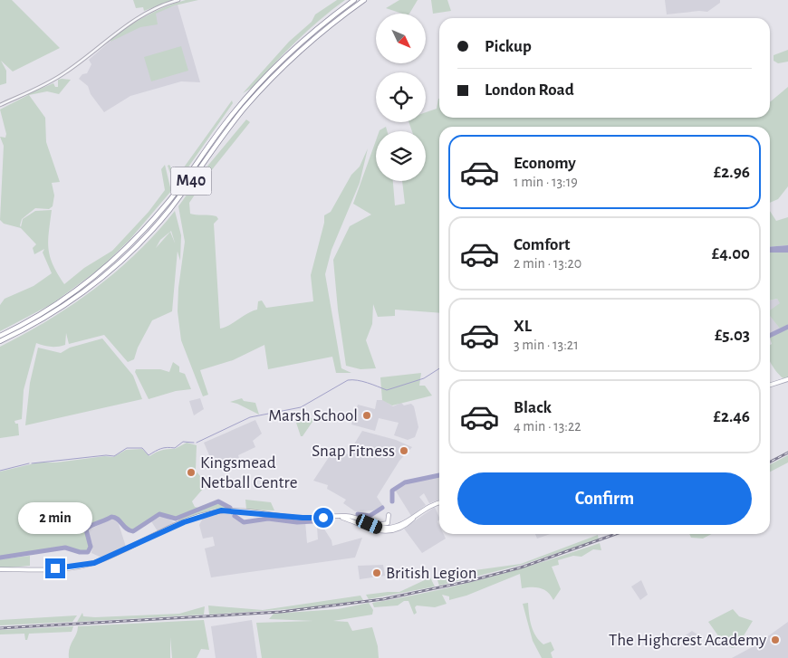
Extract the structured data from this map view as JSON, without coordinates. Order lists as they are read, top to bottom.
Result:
{
  "streets": {
    "highway": ["M40"]
  },
  "places": [
    "Marsh School",
    "Snap Fitness",
    "Kingsmead Netball Centre",
    "British Legion",
    "The Highcrest Academy"
  ],
  "north": "bottom right",
  "page": {
    "banner": ["Pickup", "London Road"],
    "list": [
      {
        "name": "Economy",
        "note": "1 min · 13:19",
        "value": "£2.96"
      },
      {
        "name": "Comfort",
        "note": "2 min · 13:20",
        "value": "£4.00"
      },
      {
        "name": "XL",
        "note": "3 min · 13:21",
        "value": "£5.03"
      },
      {
        "name": "Black",
        "note": "4 min · 13:22",
        "value": "£2.46"
      }
    ],
    "buttons": "Confirm",
    "bubble": "2 min"
  }
}
